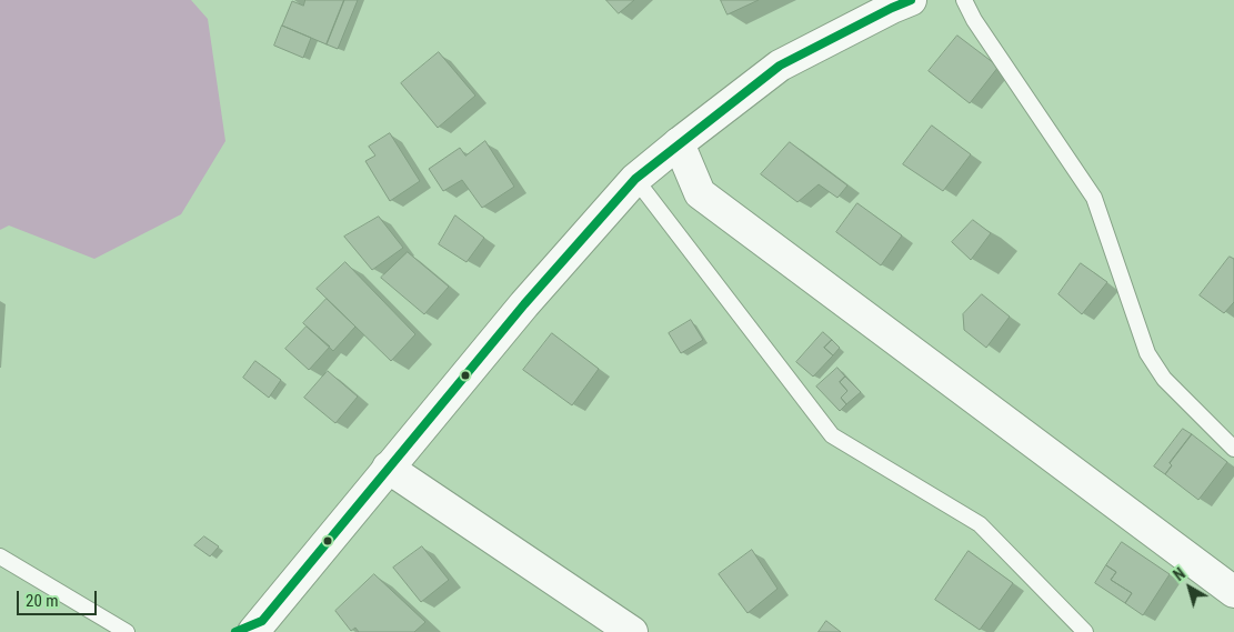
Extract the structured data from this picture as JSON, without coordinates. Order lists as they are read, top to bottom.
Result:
{
  "scale_bar": "20 m",
  "north": "top left"
}
